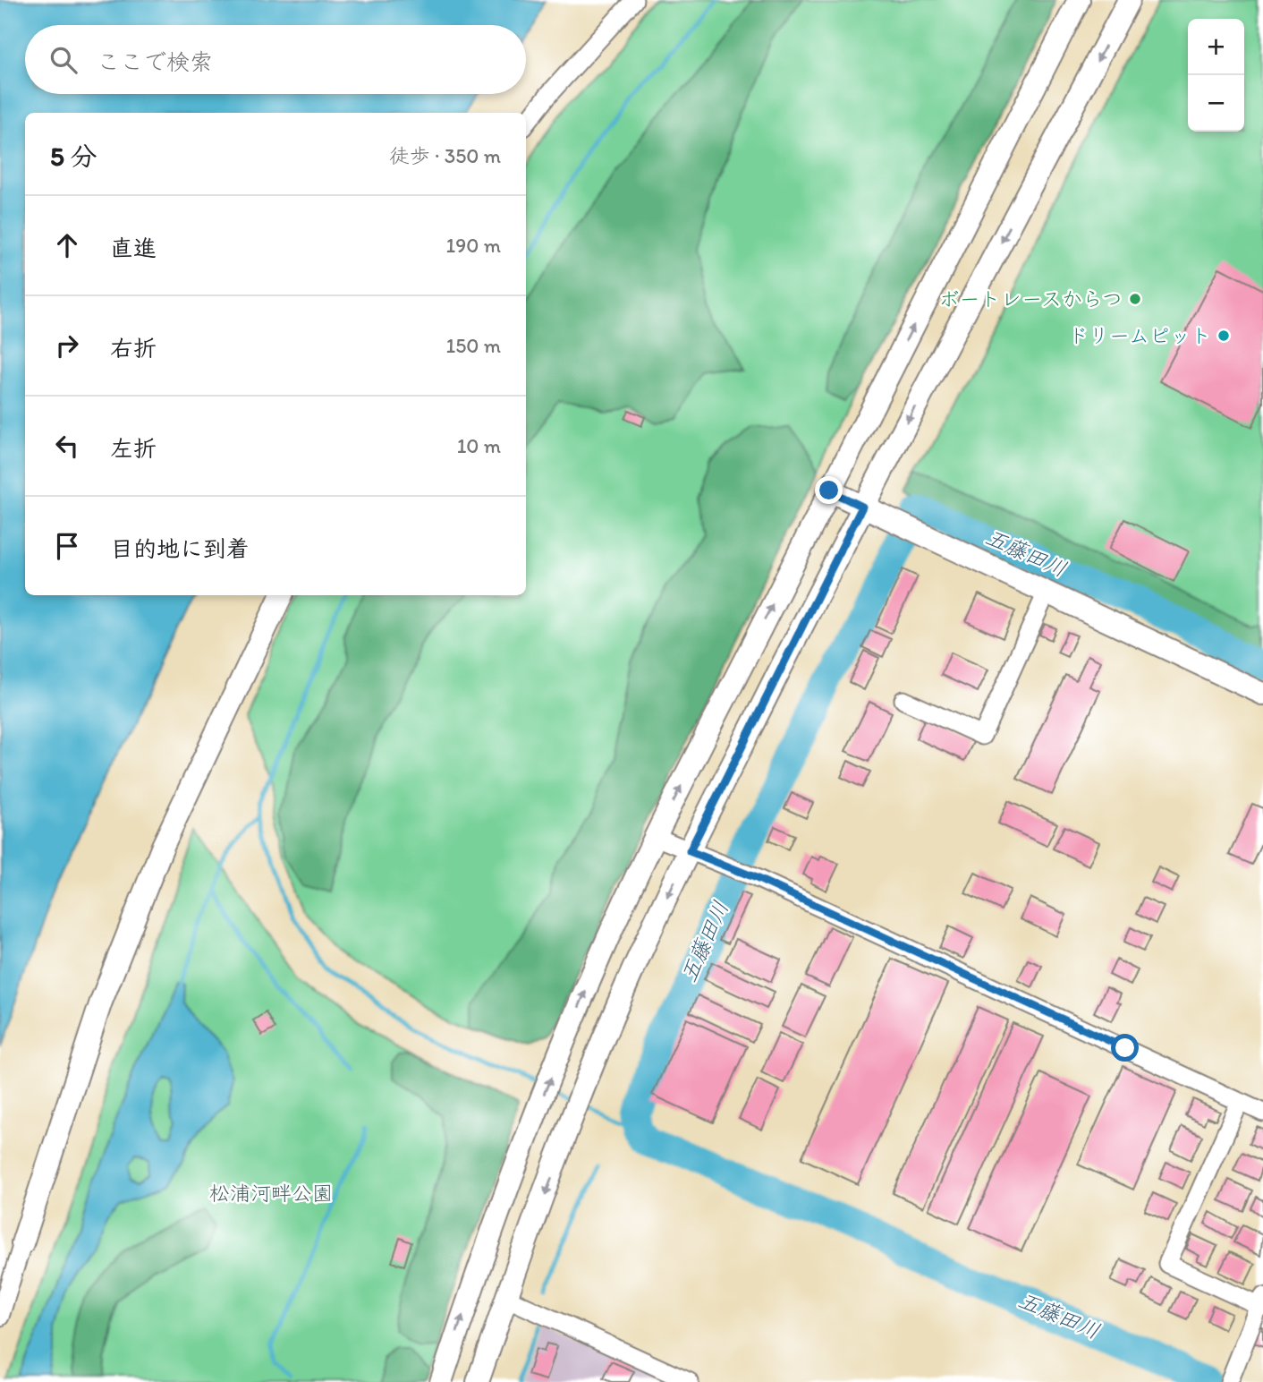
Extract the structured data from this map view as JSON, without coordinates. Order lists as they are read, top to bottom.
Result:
{
  "water": ["五藤田川"],
  "parks": ["松浦河畔公園"],
  "places": ["ボートレースからつ", "ドリームピット"],
  "page": {
    "map_buttons": ["+", "−"],
    "search": "ここで検索",
    "heading": ["5 分", "徒歩 · 350 m"],
    "list": [
      ["直進", "190 m"],
      ["右折", "150 m"],
      ["左折", "10 m"],
      "目的地に到着"
    ]
  }
}
